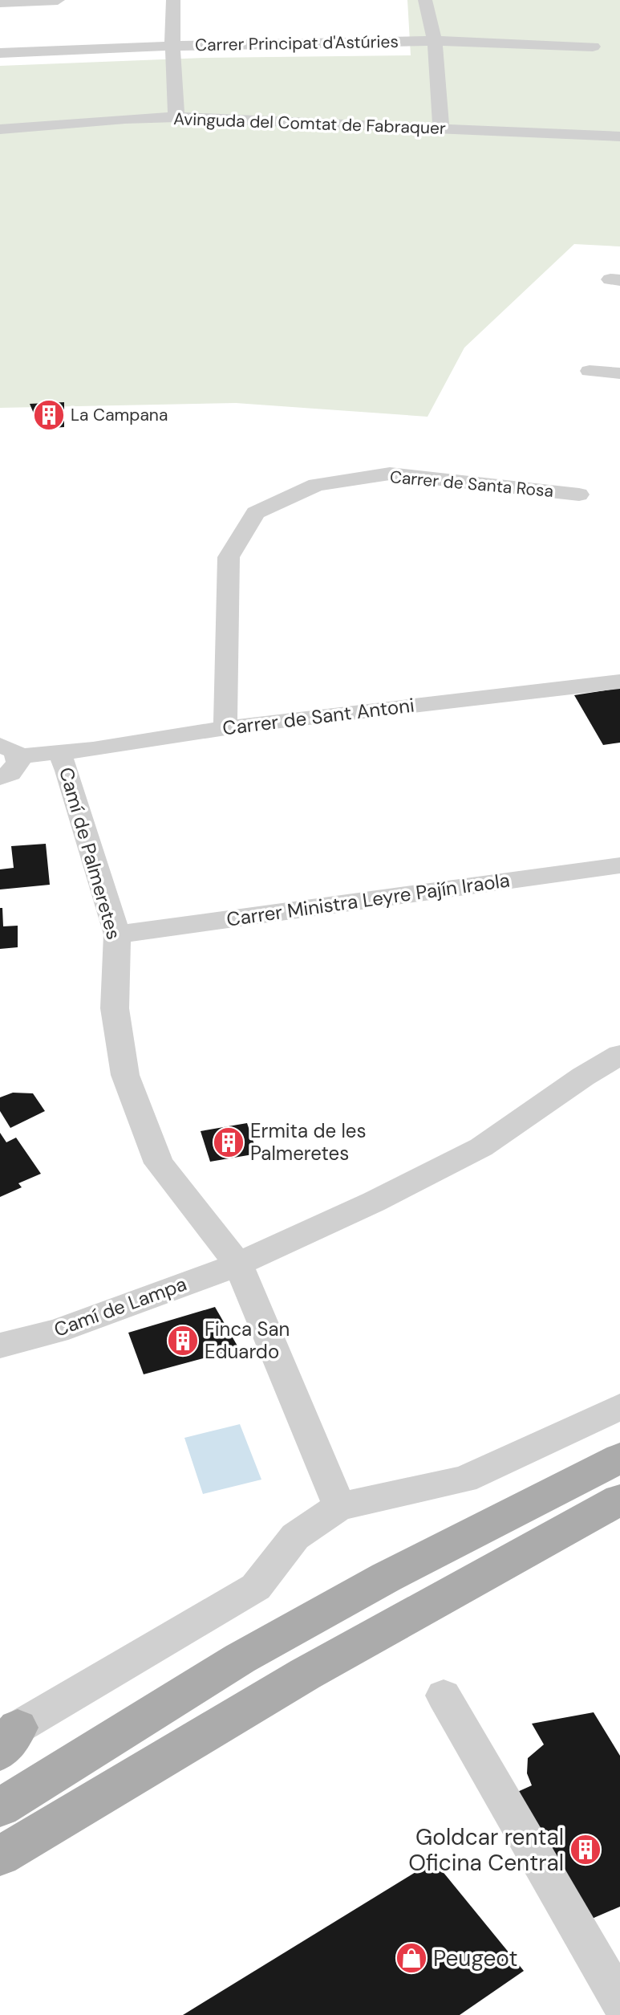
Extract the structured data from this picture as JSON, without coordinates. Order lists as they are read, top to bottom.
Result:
{
  "streets": {
    "street": [
      "Carrer Principat d'Astúries",
      "Avinguda del Comtat de Fabraquer",
      "Carrer de Santa Rosa",
      "Carrer de Sant Antoni",
      "Camí de Palmeretes",
      "Carrer Ministra Leyre Pajín Iraola",
      "Camí de Lampa"
    ]
  },
  "crossings": [
    ["Carrer de Santa Rosa", "Carrer de Sant Antoni"],
    ["Carrer de Sant Antoni", "Camí de Palmeretes"],
    ["Camí de Palmeretes", "Carrer Ministra Leyre Pajín Iraola"],
    ["Camí de Palmeretes", "Camí de Lampa"]
  ],
  "places": {
    "building": [
      "La Campana",
      "Ermita de les Palmeretes",
      "Finca San Eduardo",
      "Goldcar rental Oficina Central"
    ],
    "shop": ["Peugeot"]
  }
}
